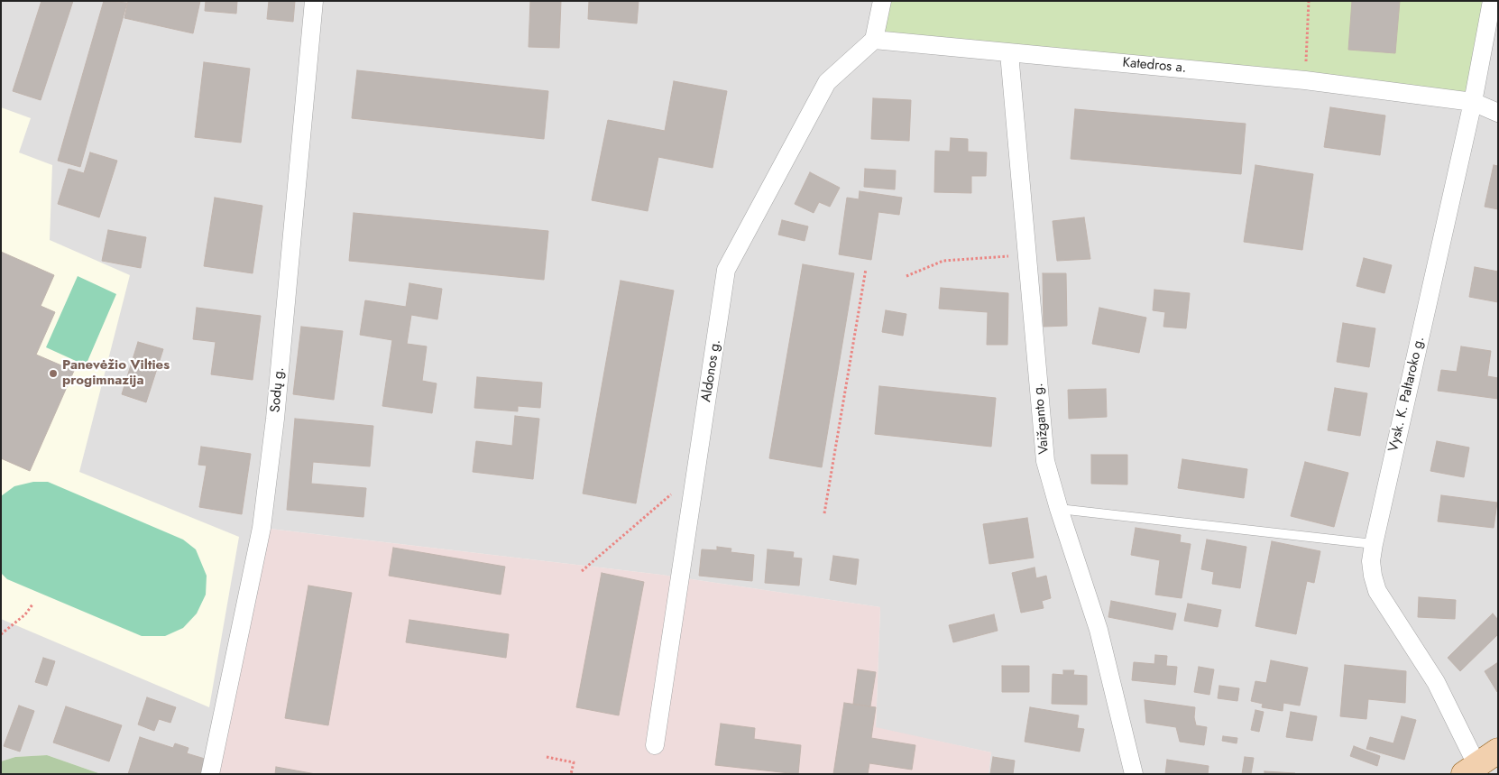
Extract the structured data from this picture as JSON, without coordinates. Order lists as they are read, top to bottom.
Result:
{
  "streets": {
    "street": [
      "Katedros a.",
      "Aldonos g.",
      "Sodų g.",
      "Vysk. K. Paltaroko g.",
      "Vaižganto g."
    ]
  },
  "crossings": [
    ["Katedros a.", "Aldonos g."],
    ["Katedros a.", "Vysk. K. Paltaroko g."],
    ["Katedros a.", "Vaižganto g."]
  ],
  "places": ["Panevėžio Vilties progimnazija"]
}
